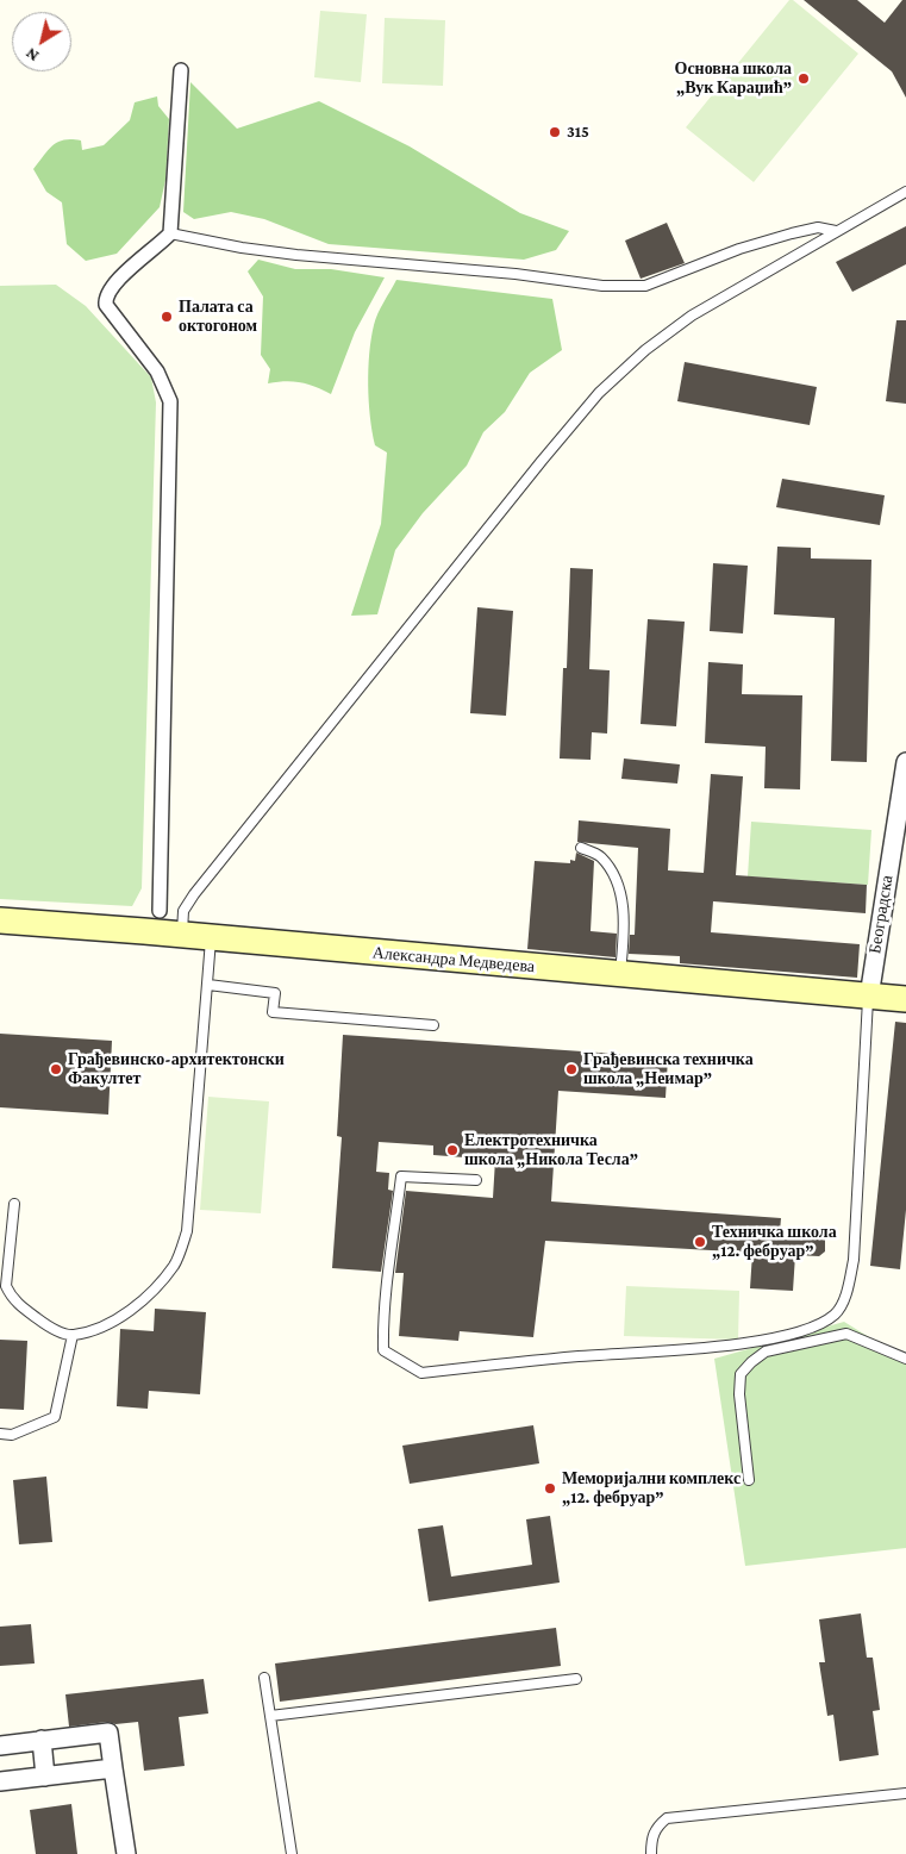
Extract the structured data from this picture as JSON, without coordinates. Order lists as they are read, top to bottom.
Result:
{
  "streets": {
    "main road": ["Александра Медведева"],
    "street": ["Београдска"]
  },
  "crossings": [
    ["Београдска", "Александра Медведева"]
  ],
  "places": [
    "Основна школа „Вук Караџић”",
    "315",
    "Палата са октогоном",
    "Грађевинско-архитектонски Факултет",
    "Грађевинска техничка школа „Неимар”",
    "Електротехничка школа „Никола Тесла”",
    "Техничка школа „12. фебруар”",
    "Меморијални комплекс „12. фебруар”"
  ],
  "north": "bottom left"
}
